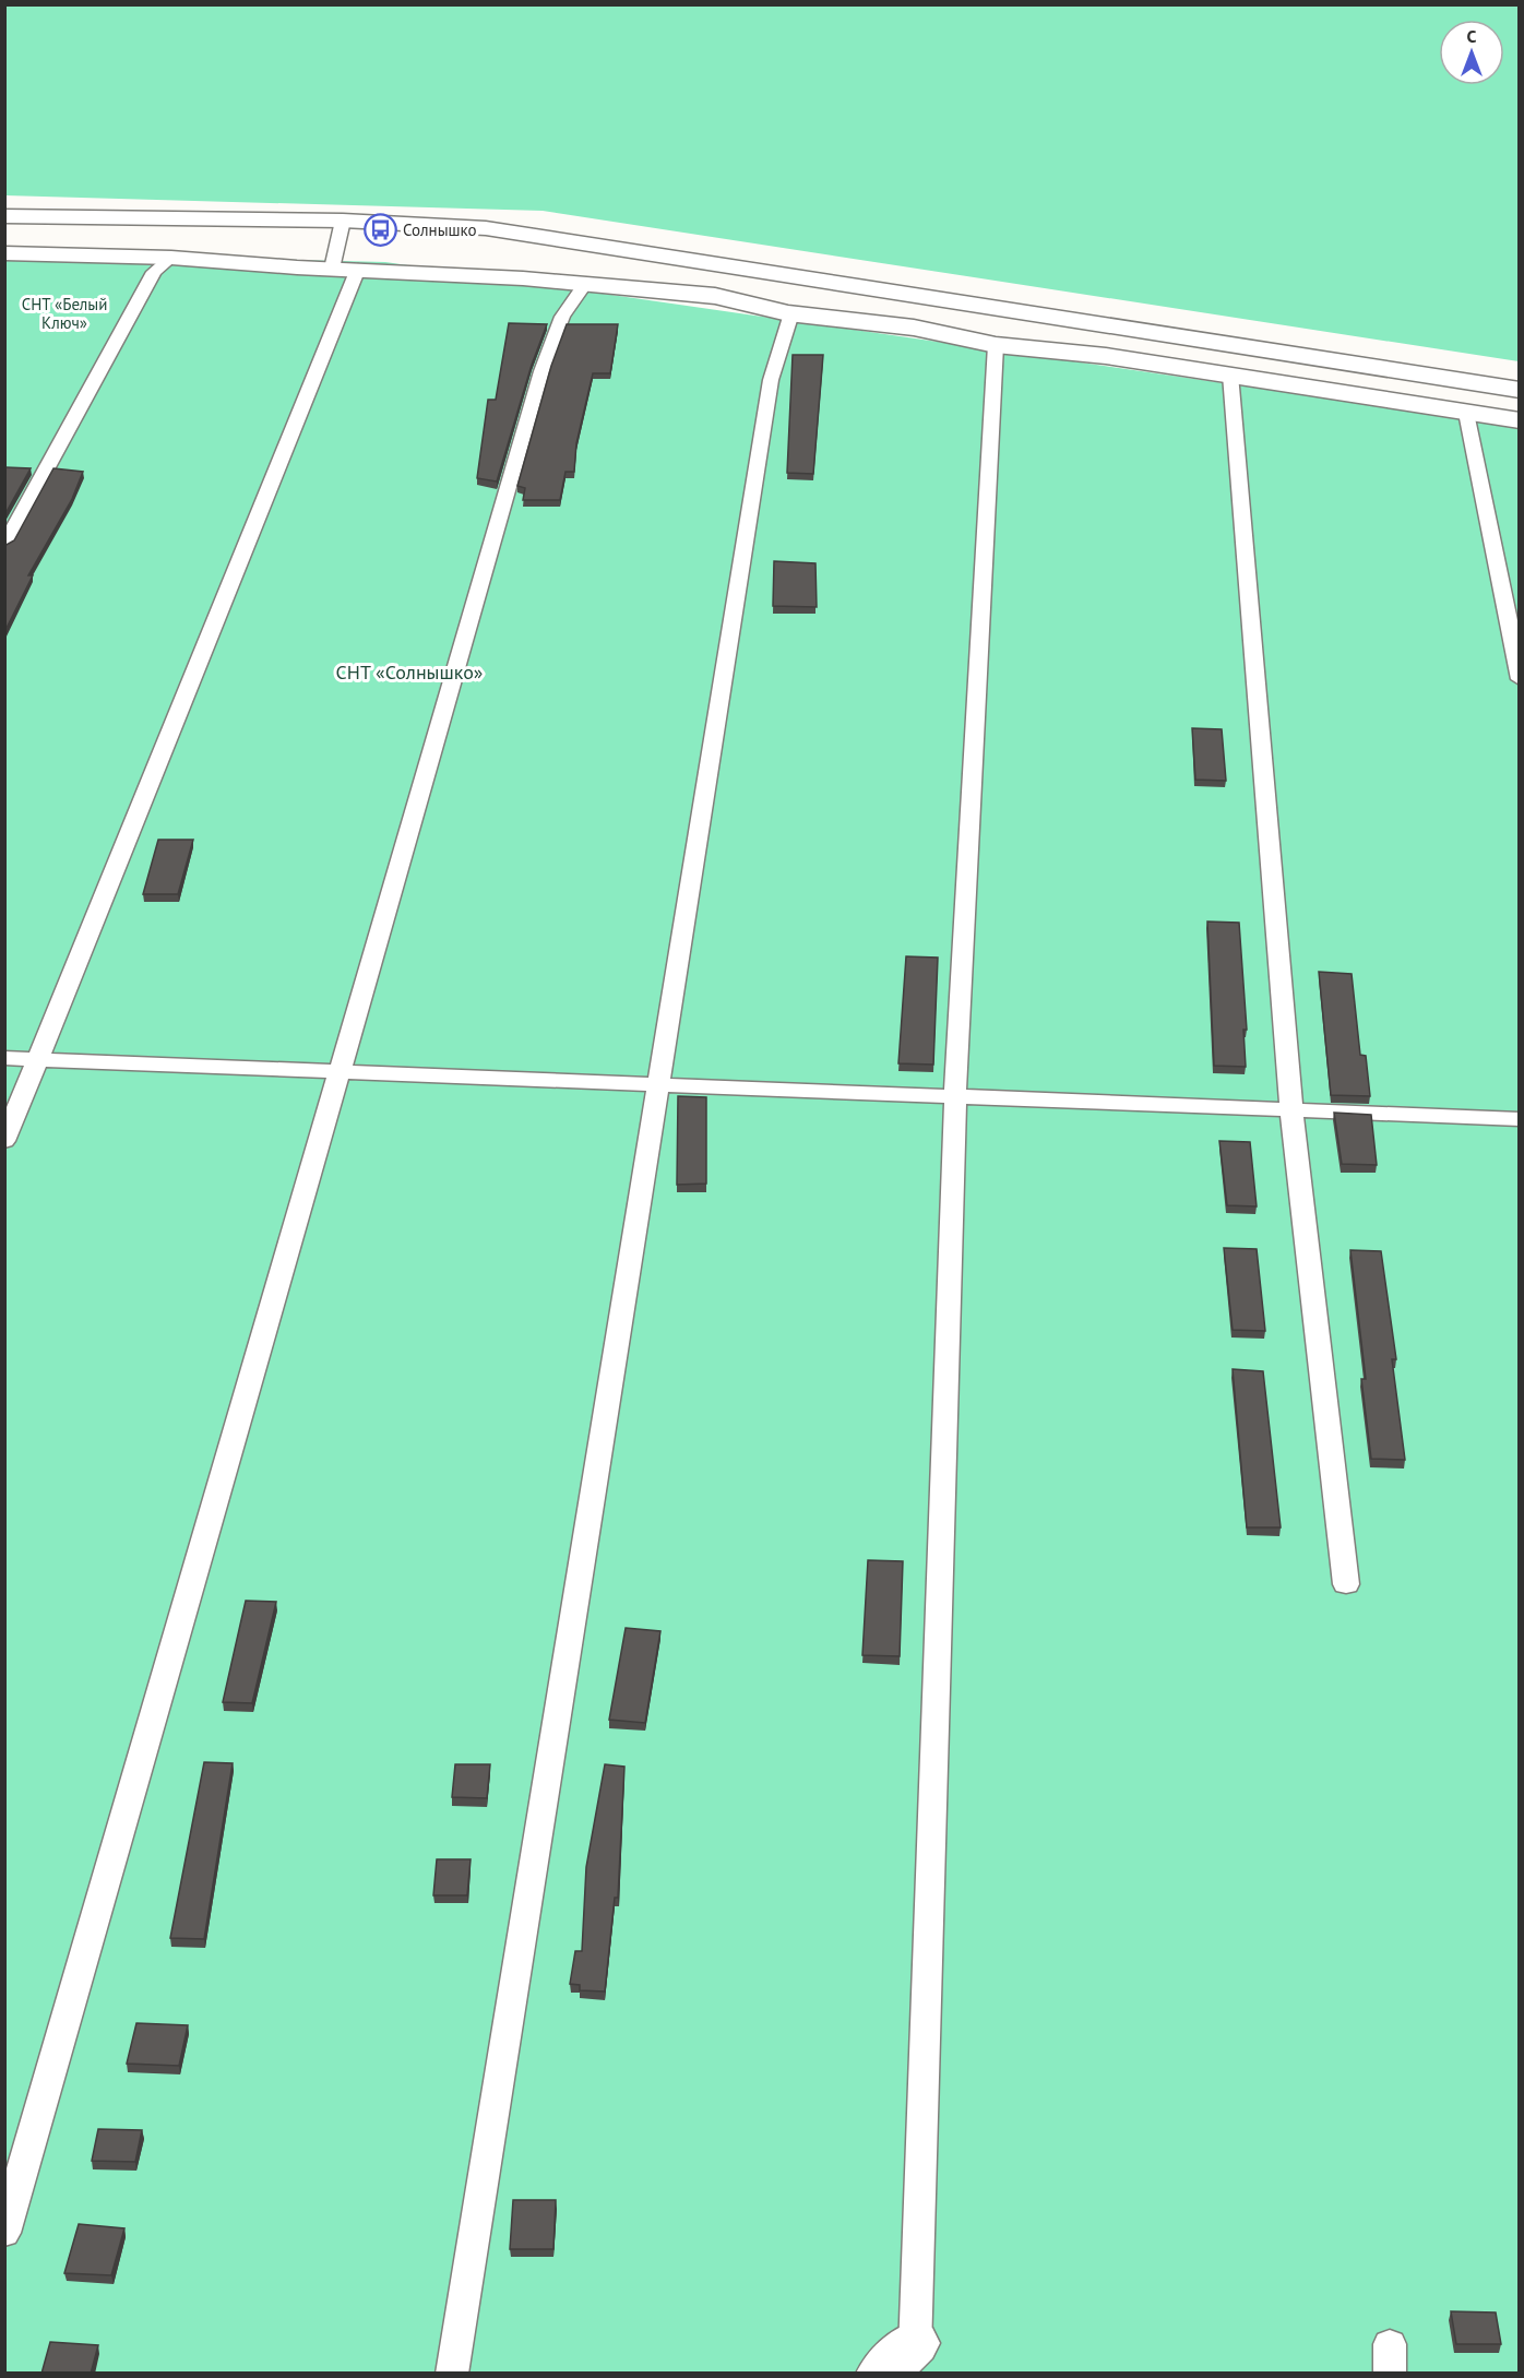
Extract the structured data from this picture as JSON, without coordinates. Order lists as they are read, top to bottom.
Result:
{
  "parks": ["СНТ «Белый Ключ»", "СНТ «Солнышко»"],
  "places": {
    "bus stop": ["Солнышко"]
  },
  "north": "top"
}
